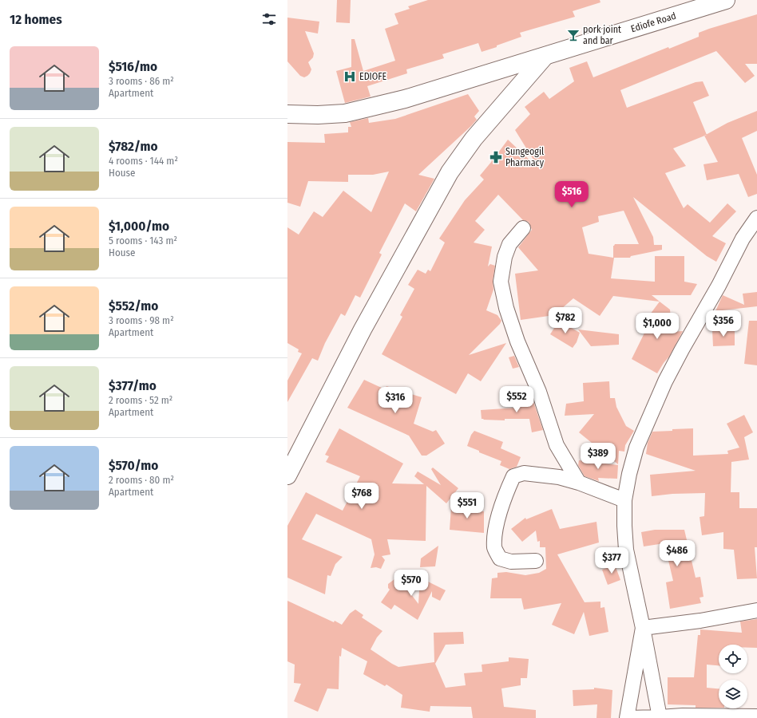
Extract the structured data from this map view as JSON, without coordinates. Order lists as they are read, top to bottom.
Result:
{
  "streets": {
    "street": ["Ediofe Road"]
  },
  "places": {
    "bar": ["pork joint and bar"],
    "hospital": ["EDIOFE"],
    "pharmacy": ["Sungeogil Pharmacy"]
  },
  "page": {
    "heading": "12 homes",
    "list": [
      {
        "name": "$516/mo",
        "note": "3 rooms · 86 m² · Apartment"
      },
      {
        "name": "$782/mo",
        "note": "4 rooms · 144 m² · House"
      },
      {
        "name": "$1,000/mo",
        "note": "5 rooms · 143 m² · House"
      },
      {
        "name": "$552/mo",
        "note": "3 rooms · 98 m² · Apartment"
      },
      {
        "name": "$377/mo",
        "note": "2 rooms · 52 m² · Apartment"
      },
      {
        "name": "$570/mo",
        "note": "2 rooms · 80 m² · Apartment"
      }
    ],
    "price": [
      "$516",
      "$782",
      "$356",
      "$1,000",
      "$552",
      "$316",
      "$389",
      "$768",
      "$551",
      "$486",
      "$377",
      "$570"
    ]
  }
}
